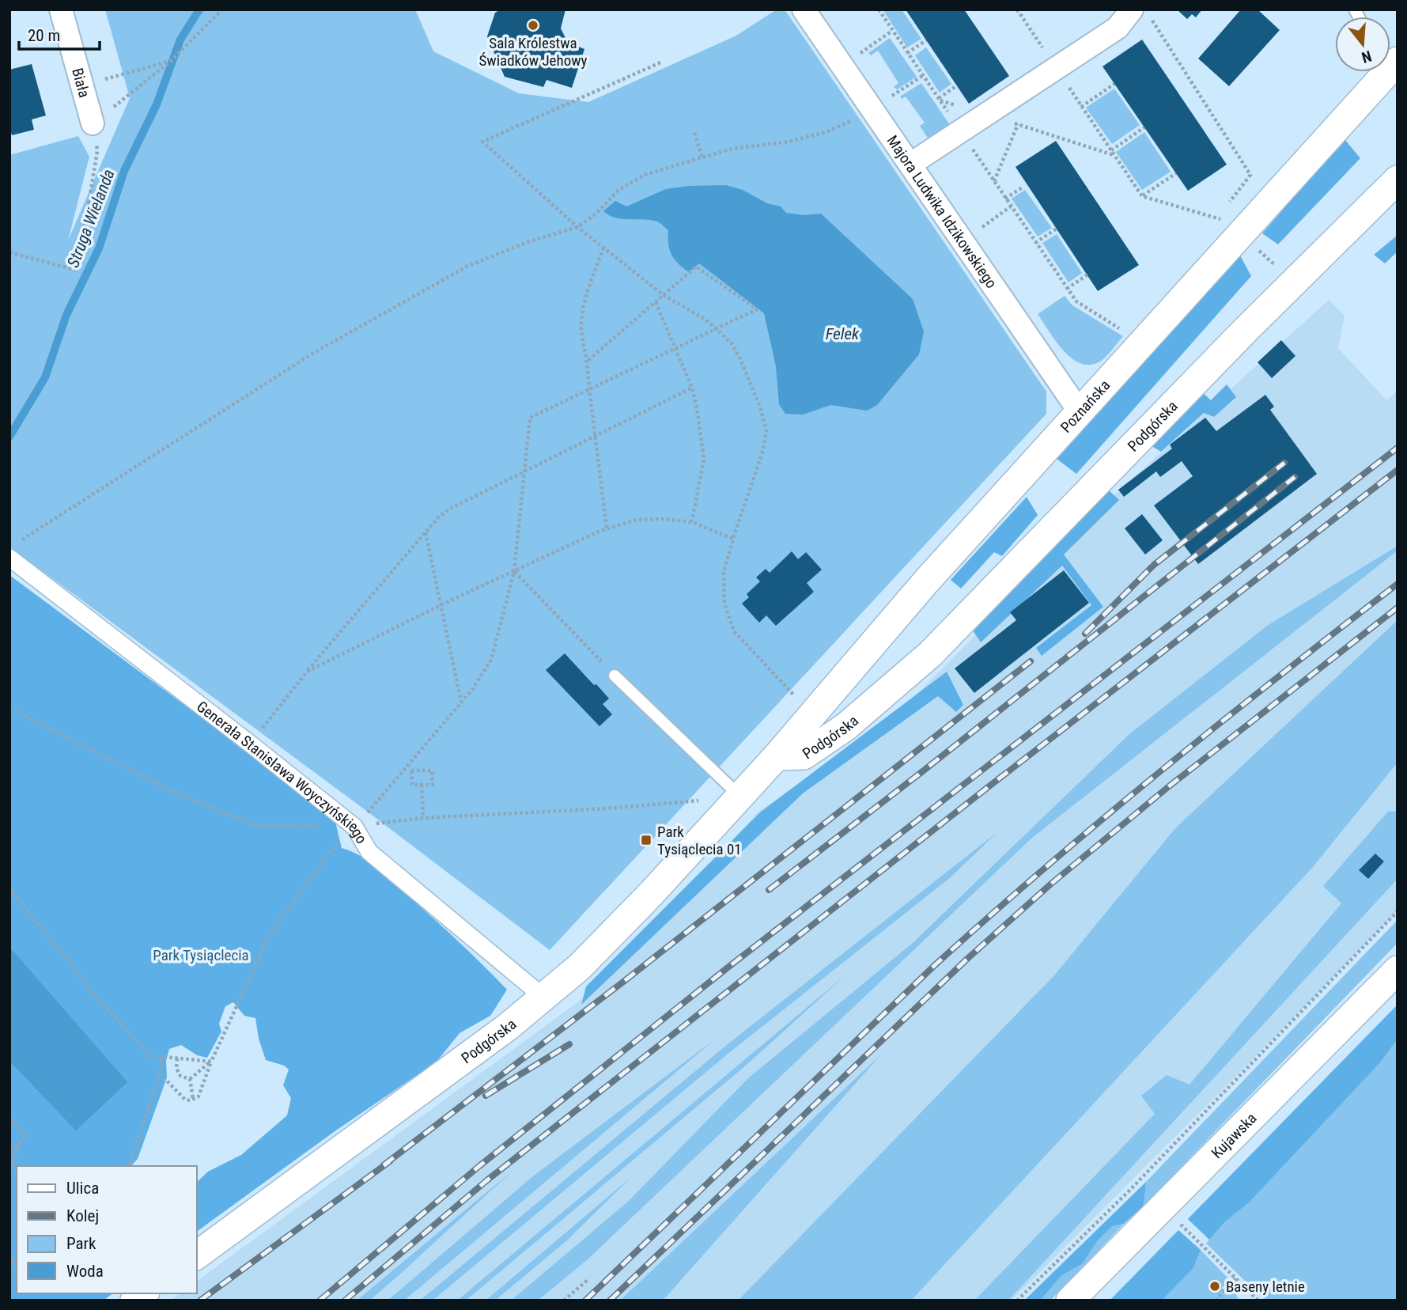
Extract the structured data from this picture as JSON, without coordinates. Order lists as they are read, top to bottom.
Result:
{
  "streets": {
    "street": [
      "Biała",
      "Majora Ludwika Idzikowskiego",
      "Poznańska",
      "Podgórska",
      "Generała Stanisława Woyczyńskiego",
      "Kujawska"
    ]
  },
  "crossings": [
    ["Majora Ludwika Idzikowskiego", "Poznańska"],
    ["Poznańska", "Podgórska"],
    ["Podgórska", "Generała Stanisława Woyczyńskiego"]
  ],
  "water": ["Struga Wielanda", "Felek"],
  "parks": ["Park Tysiąclecia"],
  "places": {
    "other": ["Sala Królestwa Świadków Jehowy", "Baseny letnie"],
    "transit": ["Park Tysiąclecia 01"]
  },
  "legend": [
    "Ulica",
    "Kolej",
    "Park",
    "Woda"
  ],
  "scale_bar": "20 m",
  "north": "bottom"
}
